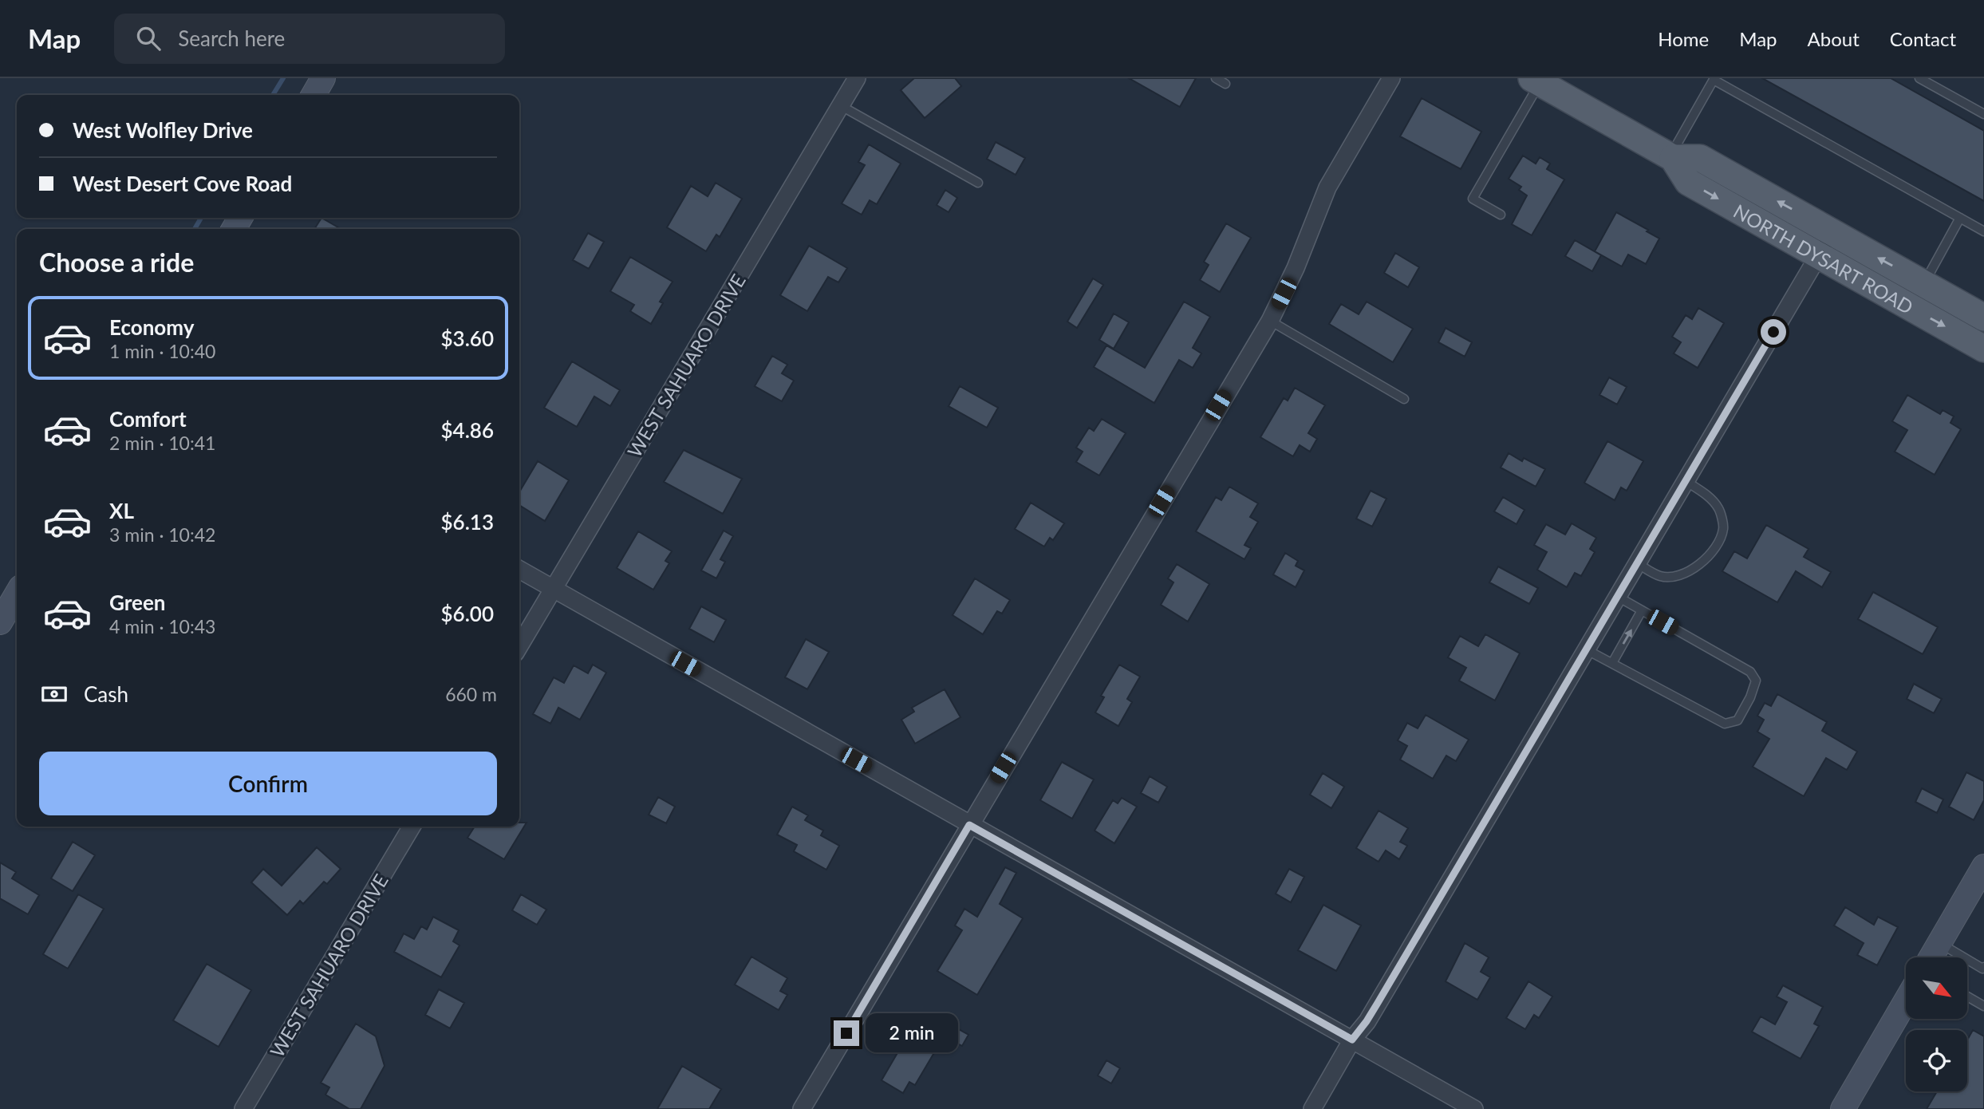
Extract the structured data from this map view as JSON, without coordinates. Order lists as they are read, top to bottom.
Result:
{
  "streets": {
    "main road": ["NORTH DYSART ROAD"],
    "street": ["WEST SAHUARO DRIVE"]
  },
  "north": "bottom right",
  "page": {
    "header": "Map",
    "search": "Search here",
    "nav": [
      "Home",
      "Map",
      "About",
      "Contact"
    ],
    "banner": ["West Wolfley Drive", "West Desert Cove Road"],
    "heading": "Choose a ride",
    "list": [
      {
        "name": "Economy",
        "note": "1 min · 10:40",
        "value": "$3.60"
      },
      {
        "name": "Comfort",
        "note": "2 min · 10:41",
        "value": "$4.86"
      },
      {
        "name": "XL",
        "note": "3 min · 10:42",
        "value": "$6.13"
      },
      {
        "name": "Green",
        "note": "4 min · 10:43",
        "value": "$6.00"
      }
    ],
    "pay": ["Cash", "660 m"],
    "buttons": "Confirm",
    "bubble": "2 min"
  }
}
